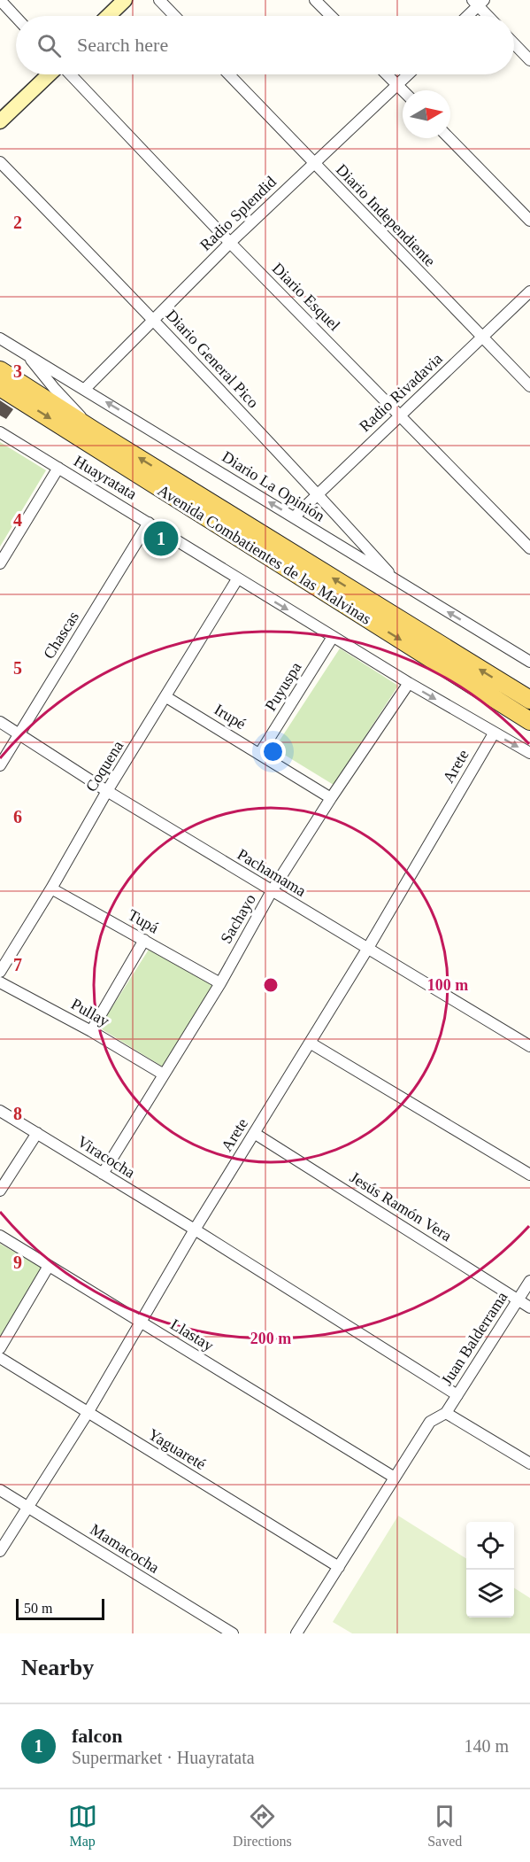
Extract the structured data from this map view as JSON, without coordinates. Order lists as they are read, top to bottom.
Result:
{
  "streets": {
    "main road": ["Avenida Combatientes de las Malvinas"],
    "street": [
      "Radio Splendid",
      "Diario Independiente",
      "Diario Esquel",
      "Diario General Pico",
      "Radio Rivadavia",
      "Huayratata",
      "Diario La Opinión",
      "Chascas",
      "Puyuspa",
      "Irupé",
      "Coquena",
      "Arete",
      "Pachamama",
      "Sachayo",
      "Tupá",
      "Pullay",
      "Viracocha",
      "Jesús Ramón Vera",
      "Llastay",
      "Juan Balderrama",
      "Yaguareté",
      "Mamacocha"
    ]
  },
  "crossings": [
    ["Radio Splendid", "Diario Independiente"],
    ["Radio Splendid", "Diario Esquel"],
    ["Radio Splendid", "Diario General Pico"],
    ["Radio Splendid", "Diario La Opinión"],
    ["Diario Independiente", "Radio Rivadavia"],
    ["Diario Esquel", "Radio Rivadavia"],
    ["Diario General Pico", "Radio Rivadavia"],
    ["Diario General Pico", "Diario La Opinión"],
    ["Radio Rivadavia", "Diario La Opinión"],
    ["Huayratata", "Chascas"],
    ["Huayratata", "Puyuspa"],
    ["Huayratata", "Coquena"],
    ["Huayratata", "Arete"],
    ["Huayratata", "Sachayo"],
    ["Chascas", "Pachamama"],
    ["Puyuspa", "Irupé"],
    ["Irupé", "Coquena"],
    ["Irupé", "Sachayo"],
    ["Coquena", "Pachamama"],
    ["Coquena", "Tupá"],
    ["Arete", "Pachamama"],
    ["Arete", "Viracocha"],
    ["Arete", "Jesús Ramón Vera"],
    ["Arete", "Llastay"],
    ["Arete", "Yaguareté"],
    ["Arete", "Mamacocha"],
    ["Pachamama", "Sachayo"],
    ["Sachayo", "Tupá"],
    ["Sachayo", "Pullay"],
    ["Sachayo", "Viracocha"],
    ["Viracocha", "Juan Balderrama"],
    ["Jesús Ramón Vera", "Juan Balderrama"],
    ["Llastay", "Juan Balderrama"],
    ["Juan Balderrama", "Yaguareté"]
  ],
  "one_way": ["Huayratata", "Diario La Opinión"],
  "scale_bar": "50 m",
  "north": "right",
  "page": {
    "search": "Search here",
    "pins": "1",
    "scale": "50 m",
    "heading": "Nearby",
    "list": [
      {
        "mark": "1",
        "name": "falcon",
        "note": "Supermarket · Huayratata",
        "value": "140 m"
      }
    ],
    "nav": ["Map", "Directions", "Saved"]
  },
  "grid": {
    "rows": [
      "2",
      "3",
      "4",
      "5",
      "6",
      "7",
      "8",
      "9"
    ]
  },
  "rings": ["100 m", "200 m"]
}
